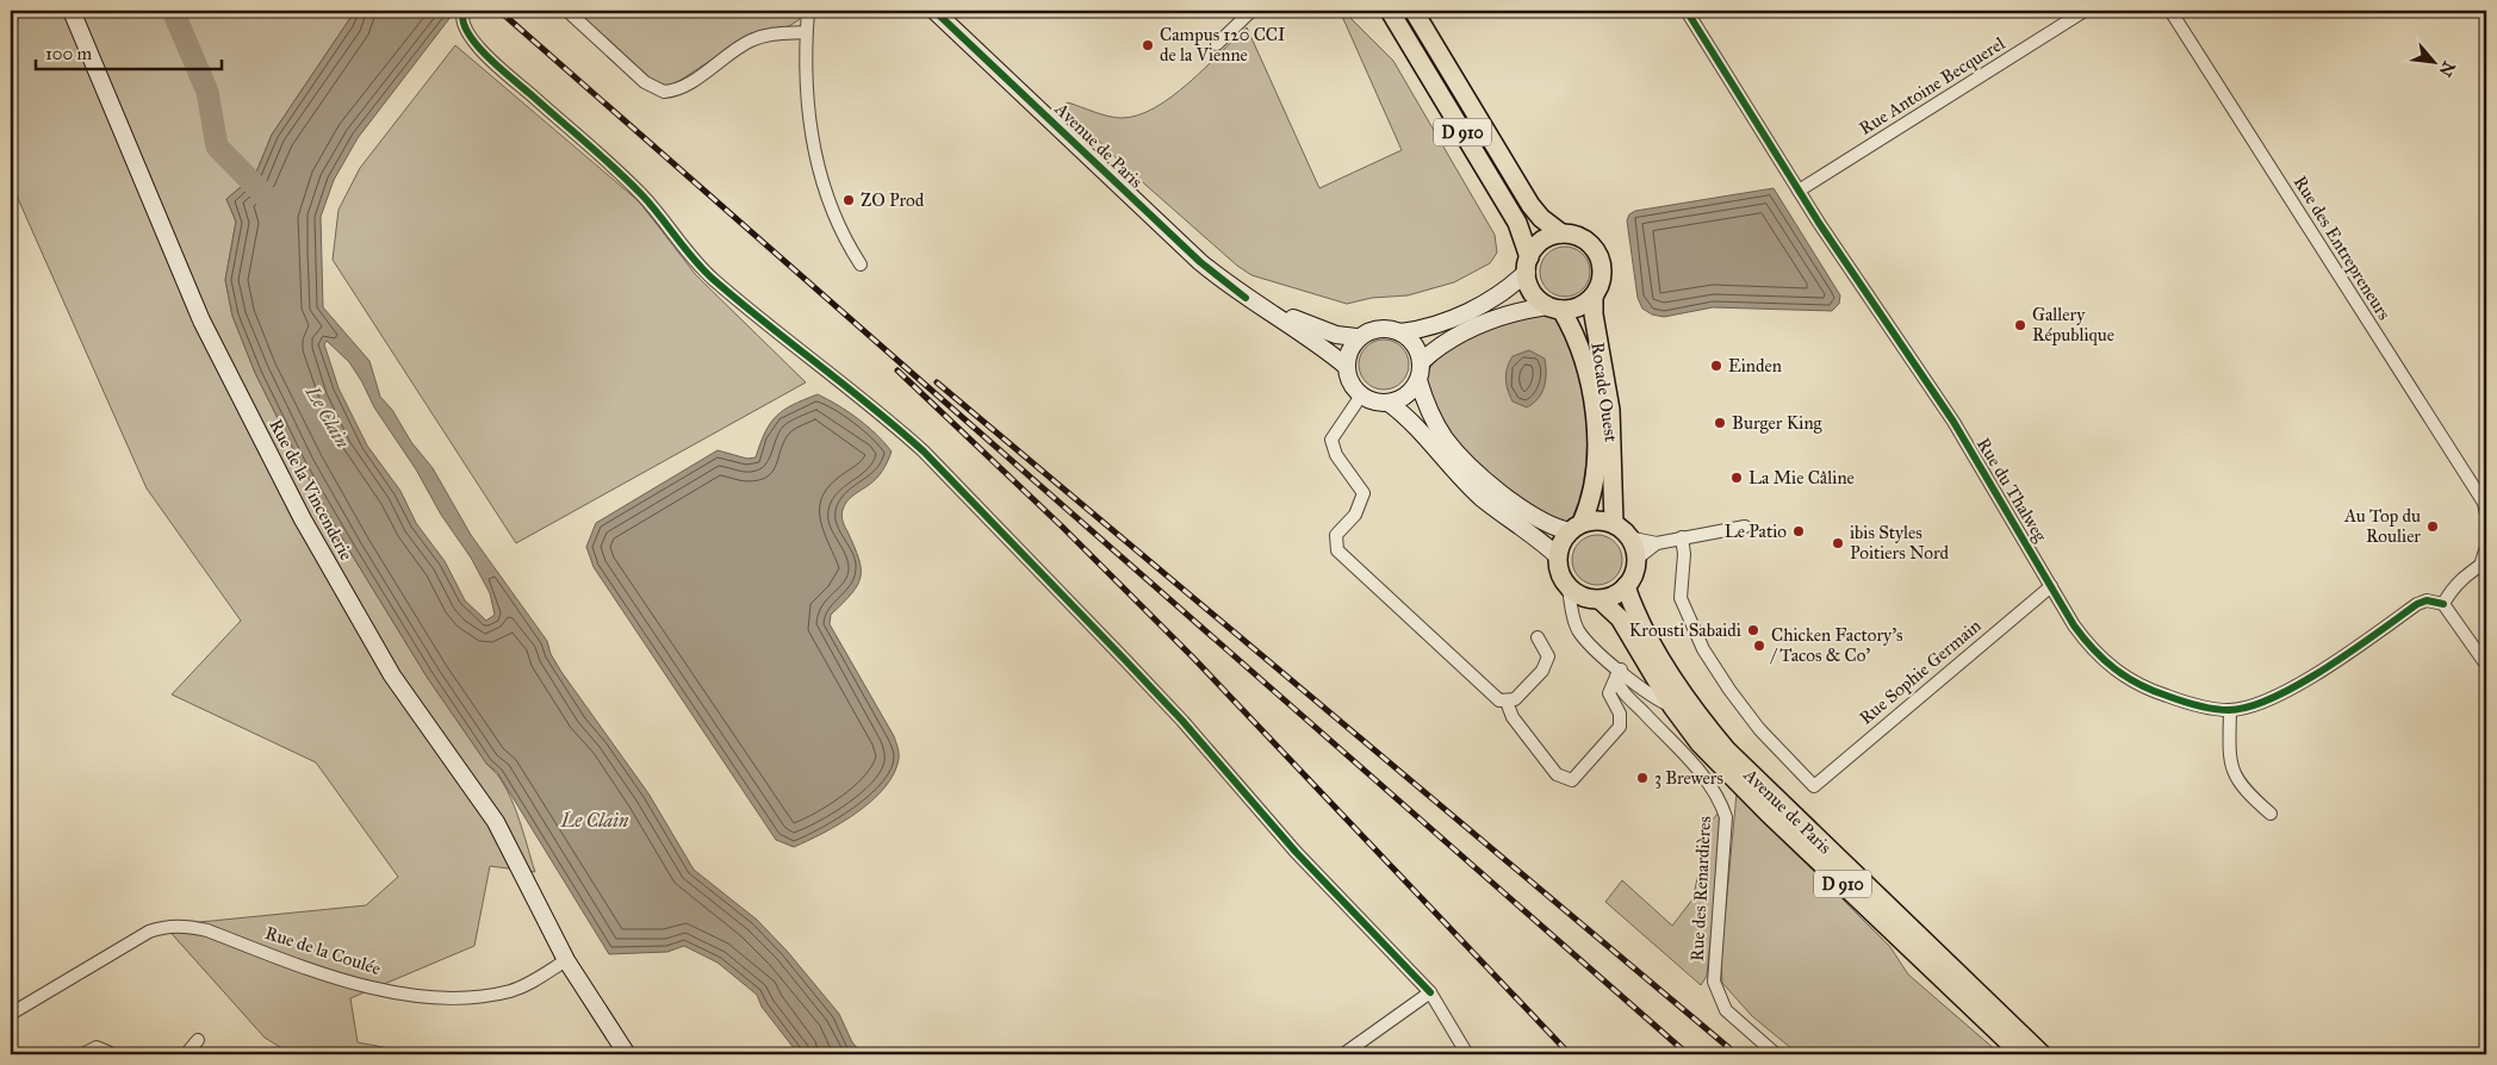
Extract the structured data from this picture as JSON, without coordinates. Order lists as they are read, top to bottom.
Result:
{
  "streets": {
    "main road": [
      "D 910",
      "Avenue de Paris",
      "Rocade Ouest",
      "Rue de la Vincenderie"
    ],
    "street": [
      "Rue Antoine Becquerel",
      "Rue des Entrepreneurs",
      "Rue du Thalweg",
      "Rue Sophie Germain",
      "Rue des Renardières",
      "Rue de la Coulée"
    ]
  },
  "crossings": [
    ["Rue Antoine Becquerel", "Rue du Thalweg"],
    ["D 910", "Rocade Ouest"],
    ["Avenue de Paris", "Rocade Ouest"],
    ["Avenue de Paris", "Rue des Renardières"],
    ["Rocade Ouest", "Rue des Renardières"],
    ["Rue de la Vincenderie", "Rue de la Coulée"],
    ["Rue du Thalweg", "Rue Sophie Germain"]
  ],
  "water": ["Le Clain"],
  "places": [
    "Campus 120 CCI de la Vienne",
    "ZO Prod",
    "Gallery République",
    "Einden",
    "Burger King",
    "La Mie Câline",
    "Au Top du Roulier",
    "Le Patio",
    "ibis Styles Poitiers Nord",
    "Krousti Sabaidi",
    "Chicken Factory's / Tacos & Co'",
    "3 Brewers"
  ],
  "scale_bar": "100 m",
  "north": "bottom right"
}
